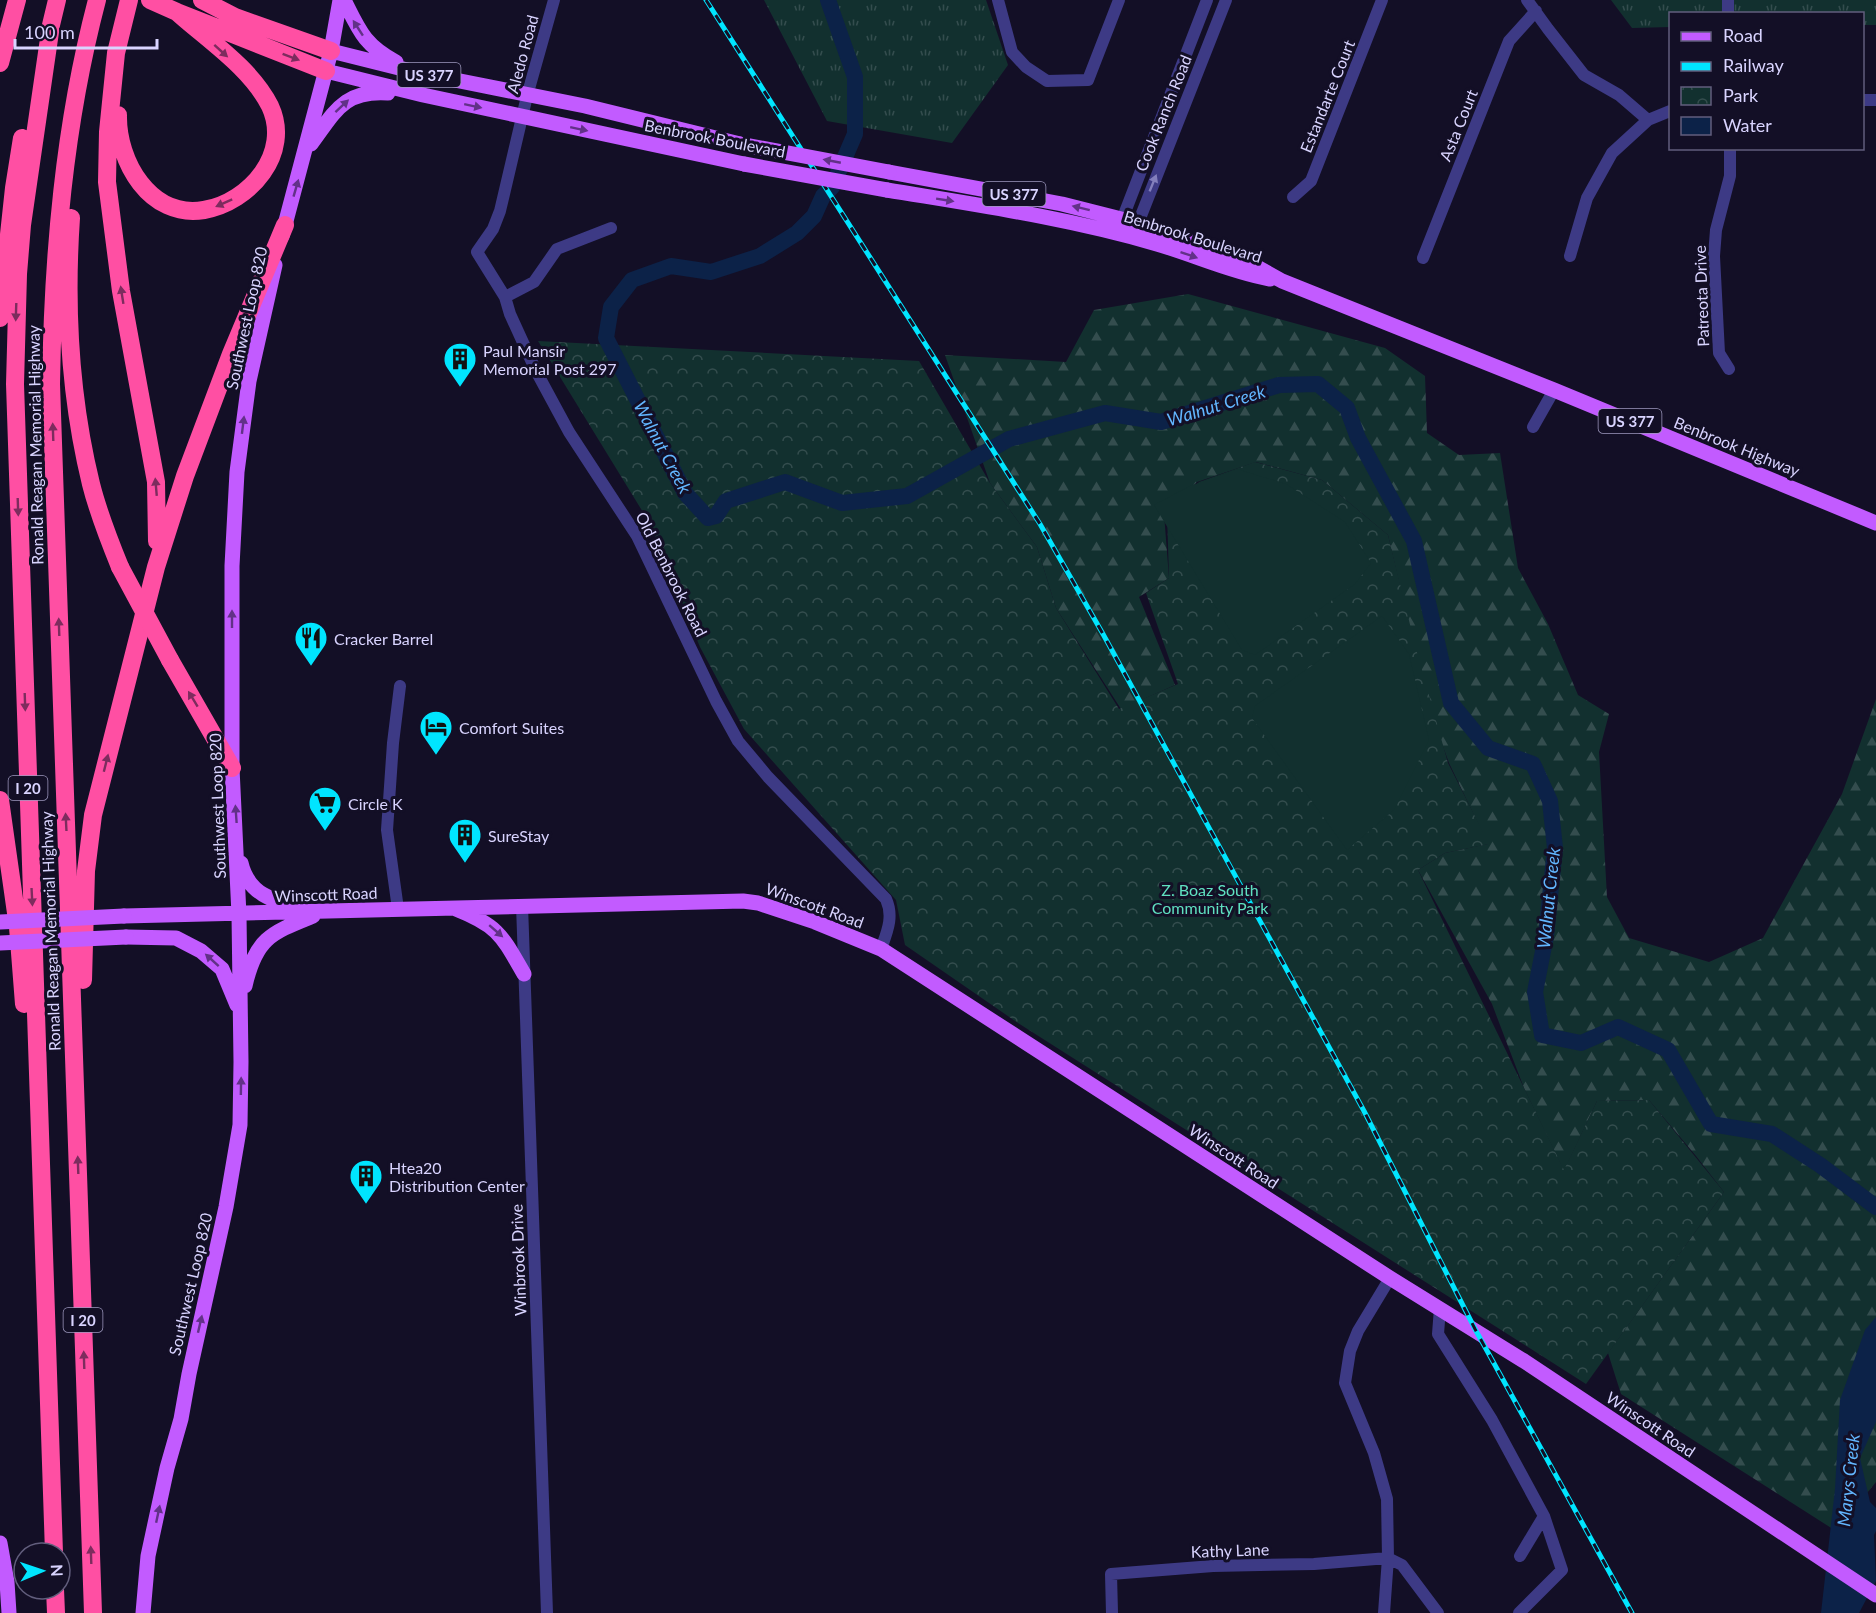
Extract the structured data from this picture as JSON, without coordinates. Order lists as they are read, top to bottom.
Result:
{
  "streets": {
    "highway": [
      "US 377",
      "Benbrook Boulevard",
      "Ronald Reagan Memorial Highway",
      "I 20"
    ],
    "main road": ["Southwest Loop 820", "Benbrook Highway", "Winscott Road"],
    "street": [
      "Aledo Road",
      "Estandarte Court",
      "Cook Ranch Road",
      "Asta Court",
      "Patreota Drive",
      "Old Benbrook Road",
      "Winbrook Drive",
      "Kathy Lane"
    ]
  },
  "crossings": [
    ["Aledo Road", "Benbrook Boulevard"],
    ["Aledo Road", "Old Benbrook Road"],
    ["Cook Ranch Road", "Benbrook Boulevard"],
    ["Benbrook Boulevard", "Southwest Loop 820"],
    ["Benbrook Boulevard", "Benbrook Highway"],
    ["Benbrook Boulevard", "Old Benbrook Road"],
    ["Southwest Loop 820", "Winscott Road"],
    ["Old Benbrook Road", "Winscott Road"],
    ["Winscott Road", "Winbrook Drive"]
  ],
  "one_way": ["Southwest Loop 820"],
  "water": ["Walnut Creek", "Marys Creek"],
  "parks": ["Z. Boaz South Community Park"],
  "places": {
    "building": ["Paul Mansir Memorial Post 297", "SureStay", "Htea20 Distribution Center"],
    "restaurant": ["Cracker Barrel"],
    "hotel": ["Comfort Suites"],
    "supermarket": ["Circle K"]
  },
  "legend": [
    "Road",
    "Railway",
    "Park",
    "Water"
  ],
  "scale_bar": "100 m",
  "north": "right"
}
